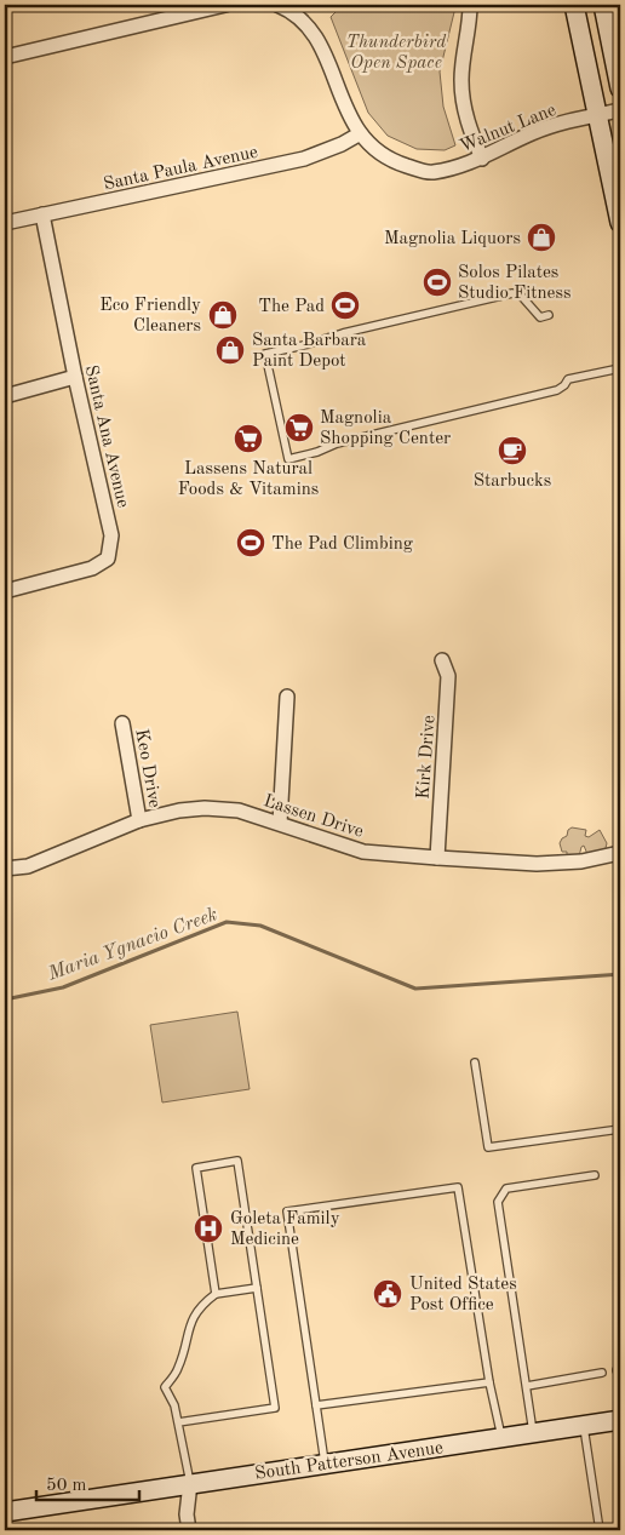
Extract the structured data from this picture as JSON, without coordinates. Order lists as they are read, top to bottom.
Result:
{
  "streets": {
    "main road": ["South Patterson Avenue"],
    "street": [
      "Walnut Lane",
      "Santa Paula Avenue",
      "Santa Ana Avenue",
      "Kirk Drive",
      "Keo Drive",
      "Lassen Drive"
    ]
  },
  "crossings": [
    ["Walnut Lane", "Santa Paula Avenue"],
    ["Santa Paula Avenue", "Santa Ana Avenue"],
    ["Kirk Drive", "Lassen Drive"],
    ["Keo Drive", "Lassen Drive"]
  ],
  "water": ["Maria Ygnacio Creek"],
  "parks": ["Thunderbird Open Space"],
  "places": {
    "shop": ["Magnolia Liquors", "Eco Friendly Cleaners", "Santa Barbara Paint Depot"],
    "sports": ["Solos Pilates Studio Fitness", "The Pad", "The Pad Climbing"],
    "supermarket": ["Magnolia Shopping Center", "Lassens Natural Foods & Vitamins"],
    "cafe": ["Starbucks"],
    "hospital": ["Goleta Family Medicine"],
    "public building": ["United States Post Office"]
  },
  "scale_bar": "50 m"
}
